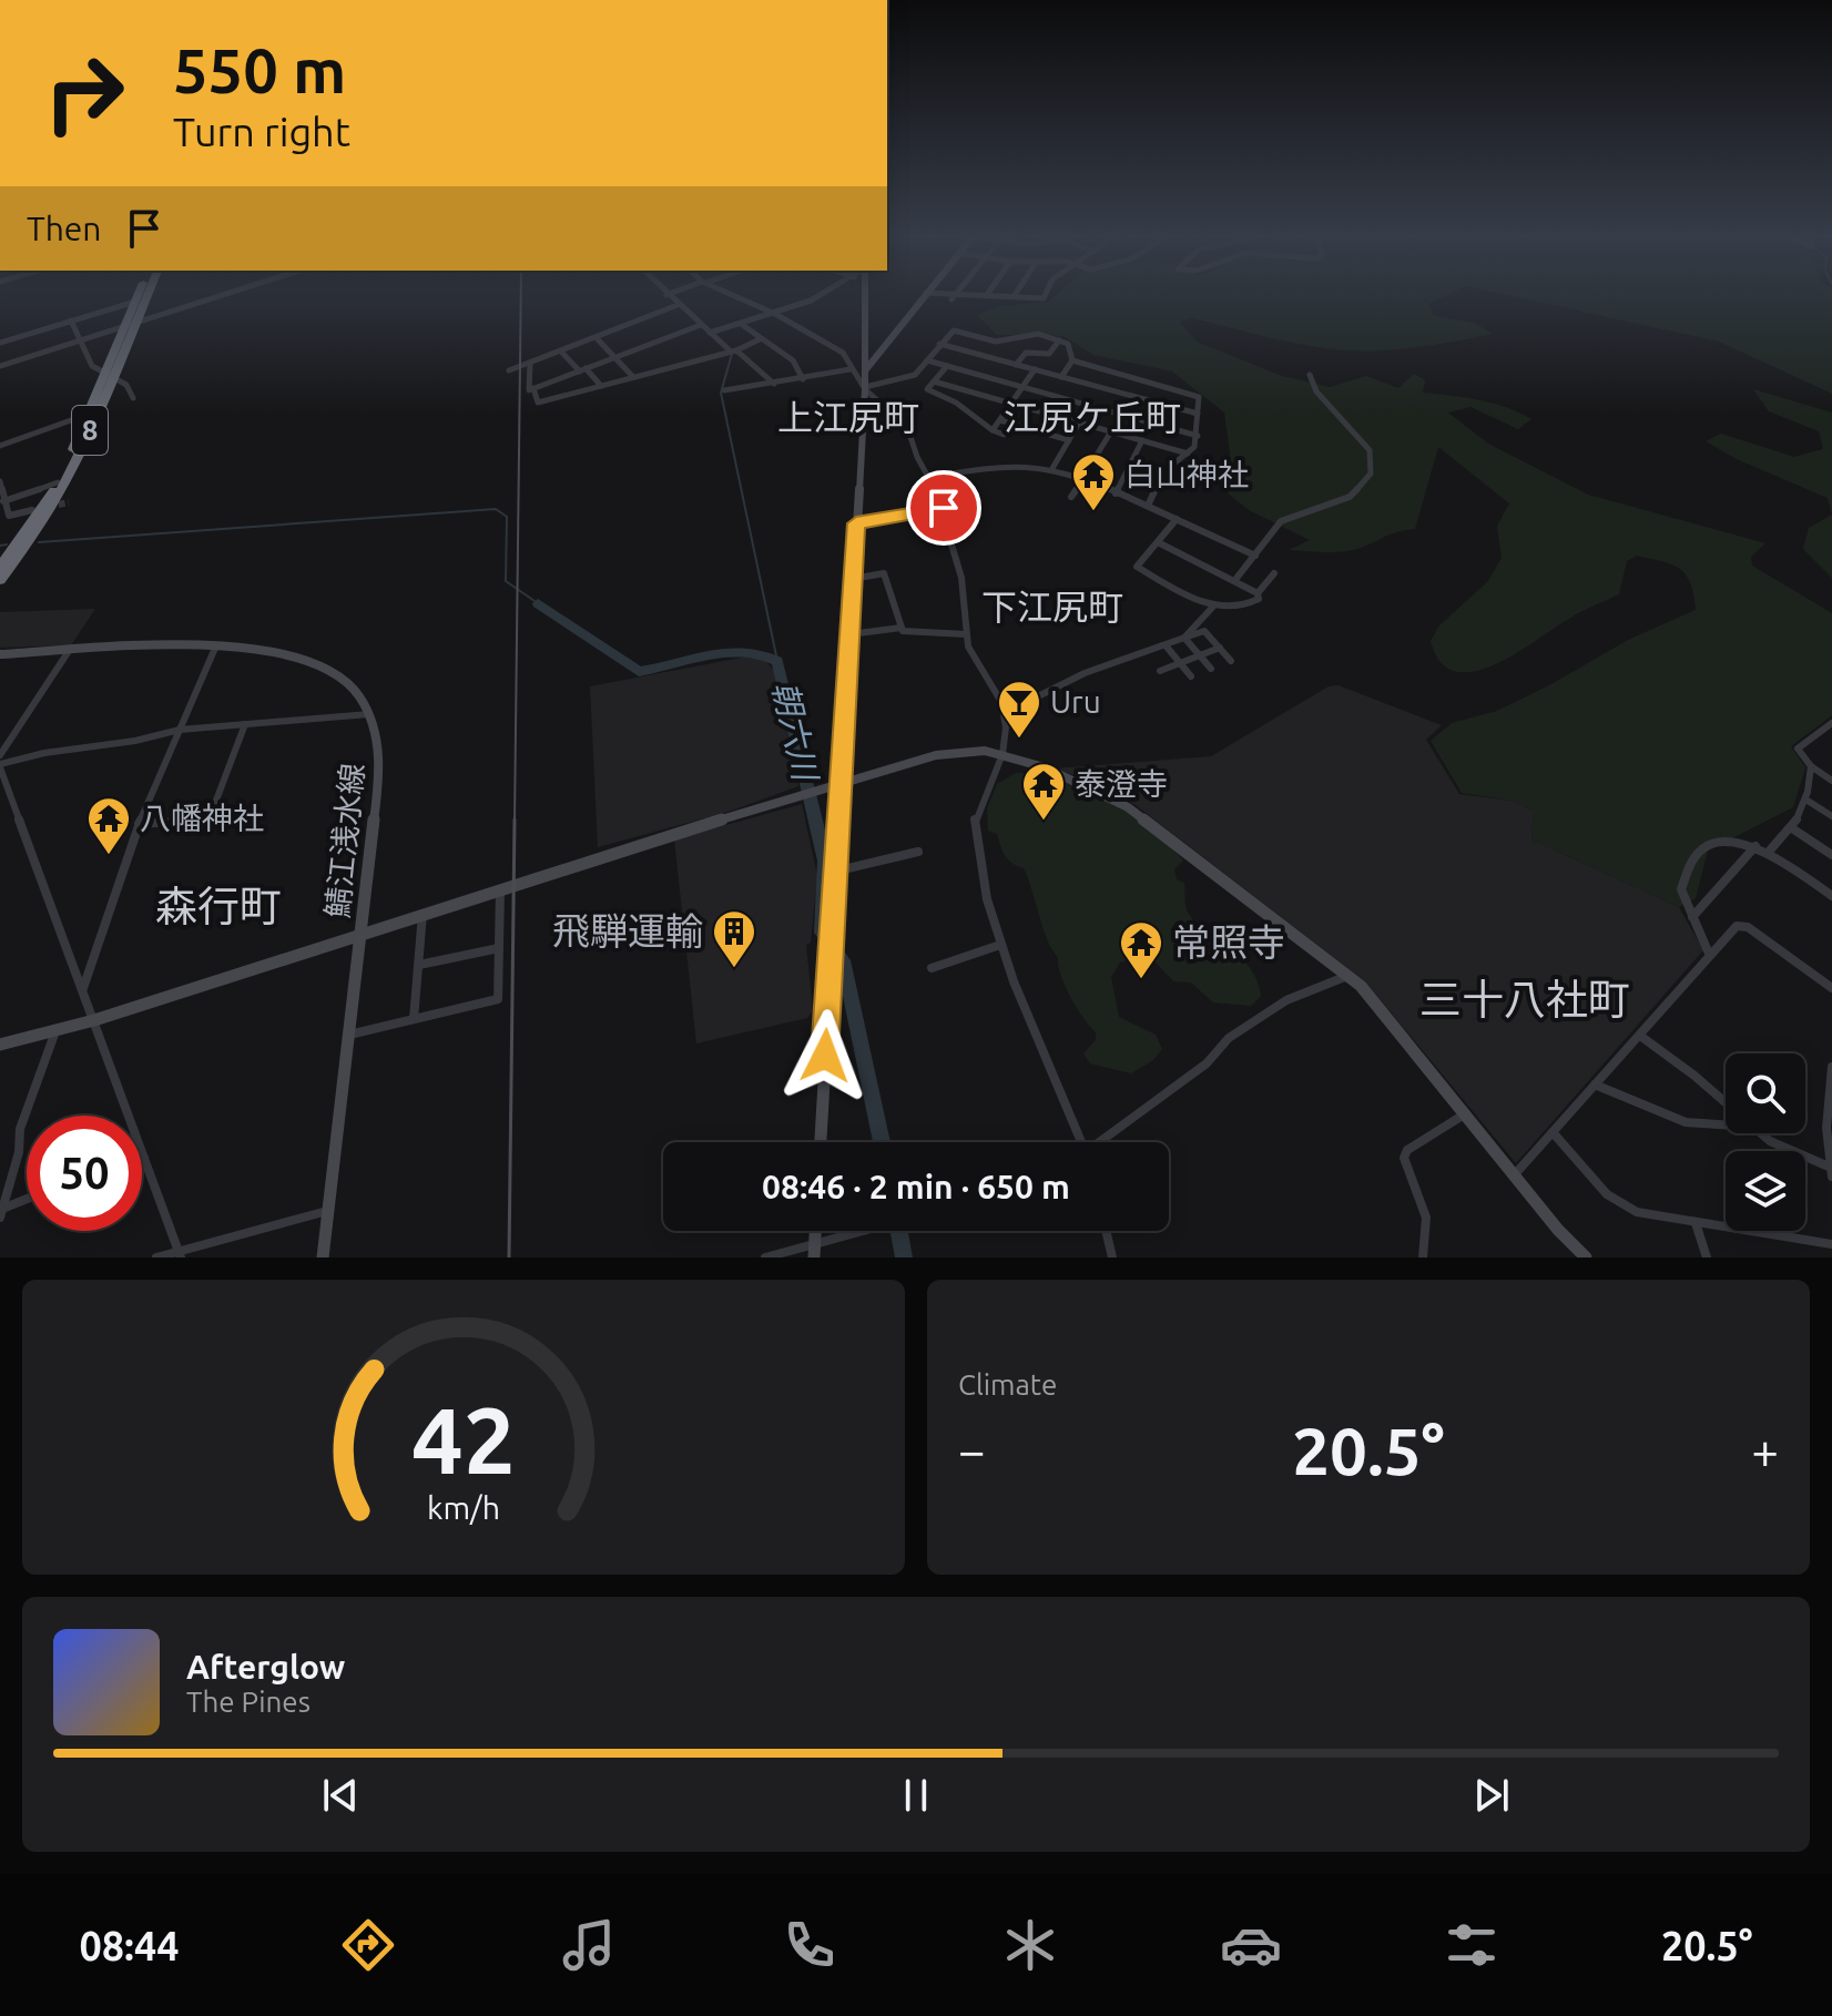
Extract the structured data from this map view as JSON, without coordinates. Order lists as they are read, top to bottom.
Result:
{
  "streets": {
    "highway": ["8"],
    "main road": ["鯖江浅水線"]
  },
  "districts": [
    "上江尻町",
    "江尻ケ丘町",
    "下江尻町",
    "森行町",
    "三十八社町"
  ],
  "water": ["朝六川"],
  "places": {
    "temple": [
      "白山神社",
      "泰澄寺",
      "八幡神社",
      "常照寺"
    ],
    "bar": ["Uru"],
    "building": ["飛騨運輸"]
  },
  "page": {
    "turn": ["550 m", "Turn right"],
    "then": "Then",
    "limit": "50",
    "trip": "08:46 · 2 min · 650 m",
    "tile": "Climate",
    "heat": ["−", "20.5°", "+"],
    "song": ["Afterglow", "The Pines"],
    "tabs": ["08:44", "20.5°"],
    "gauge": ["42", "km/h"]
  }
}
